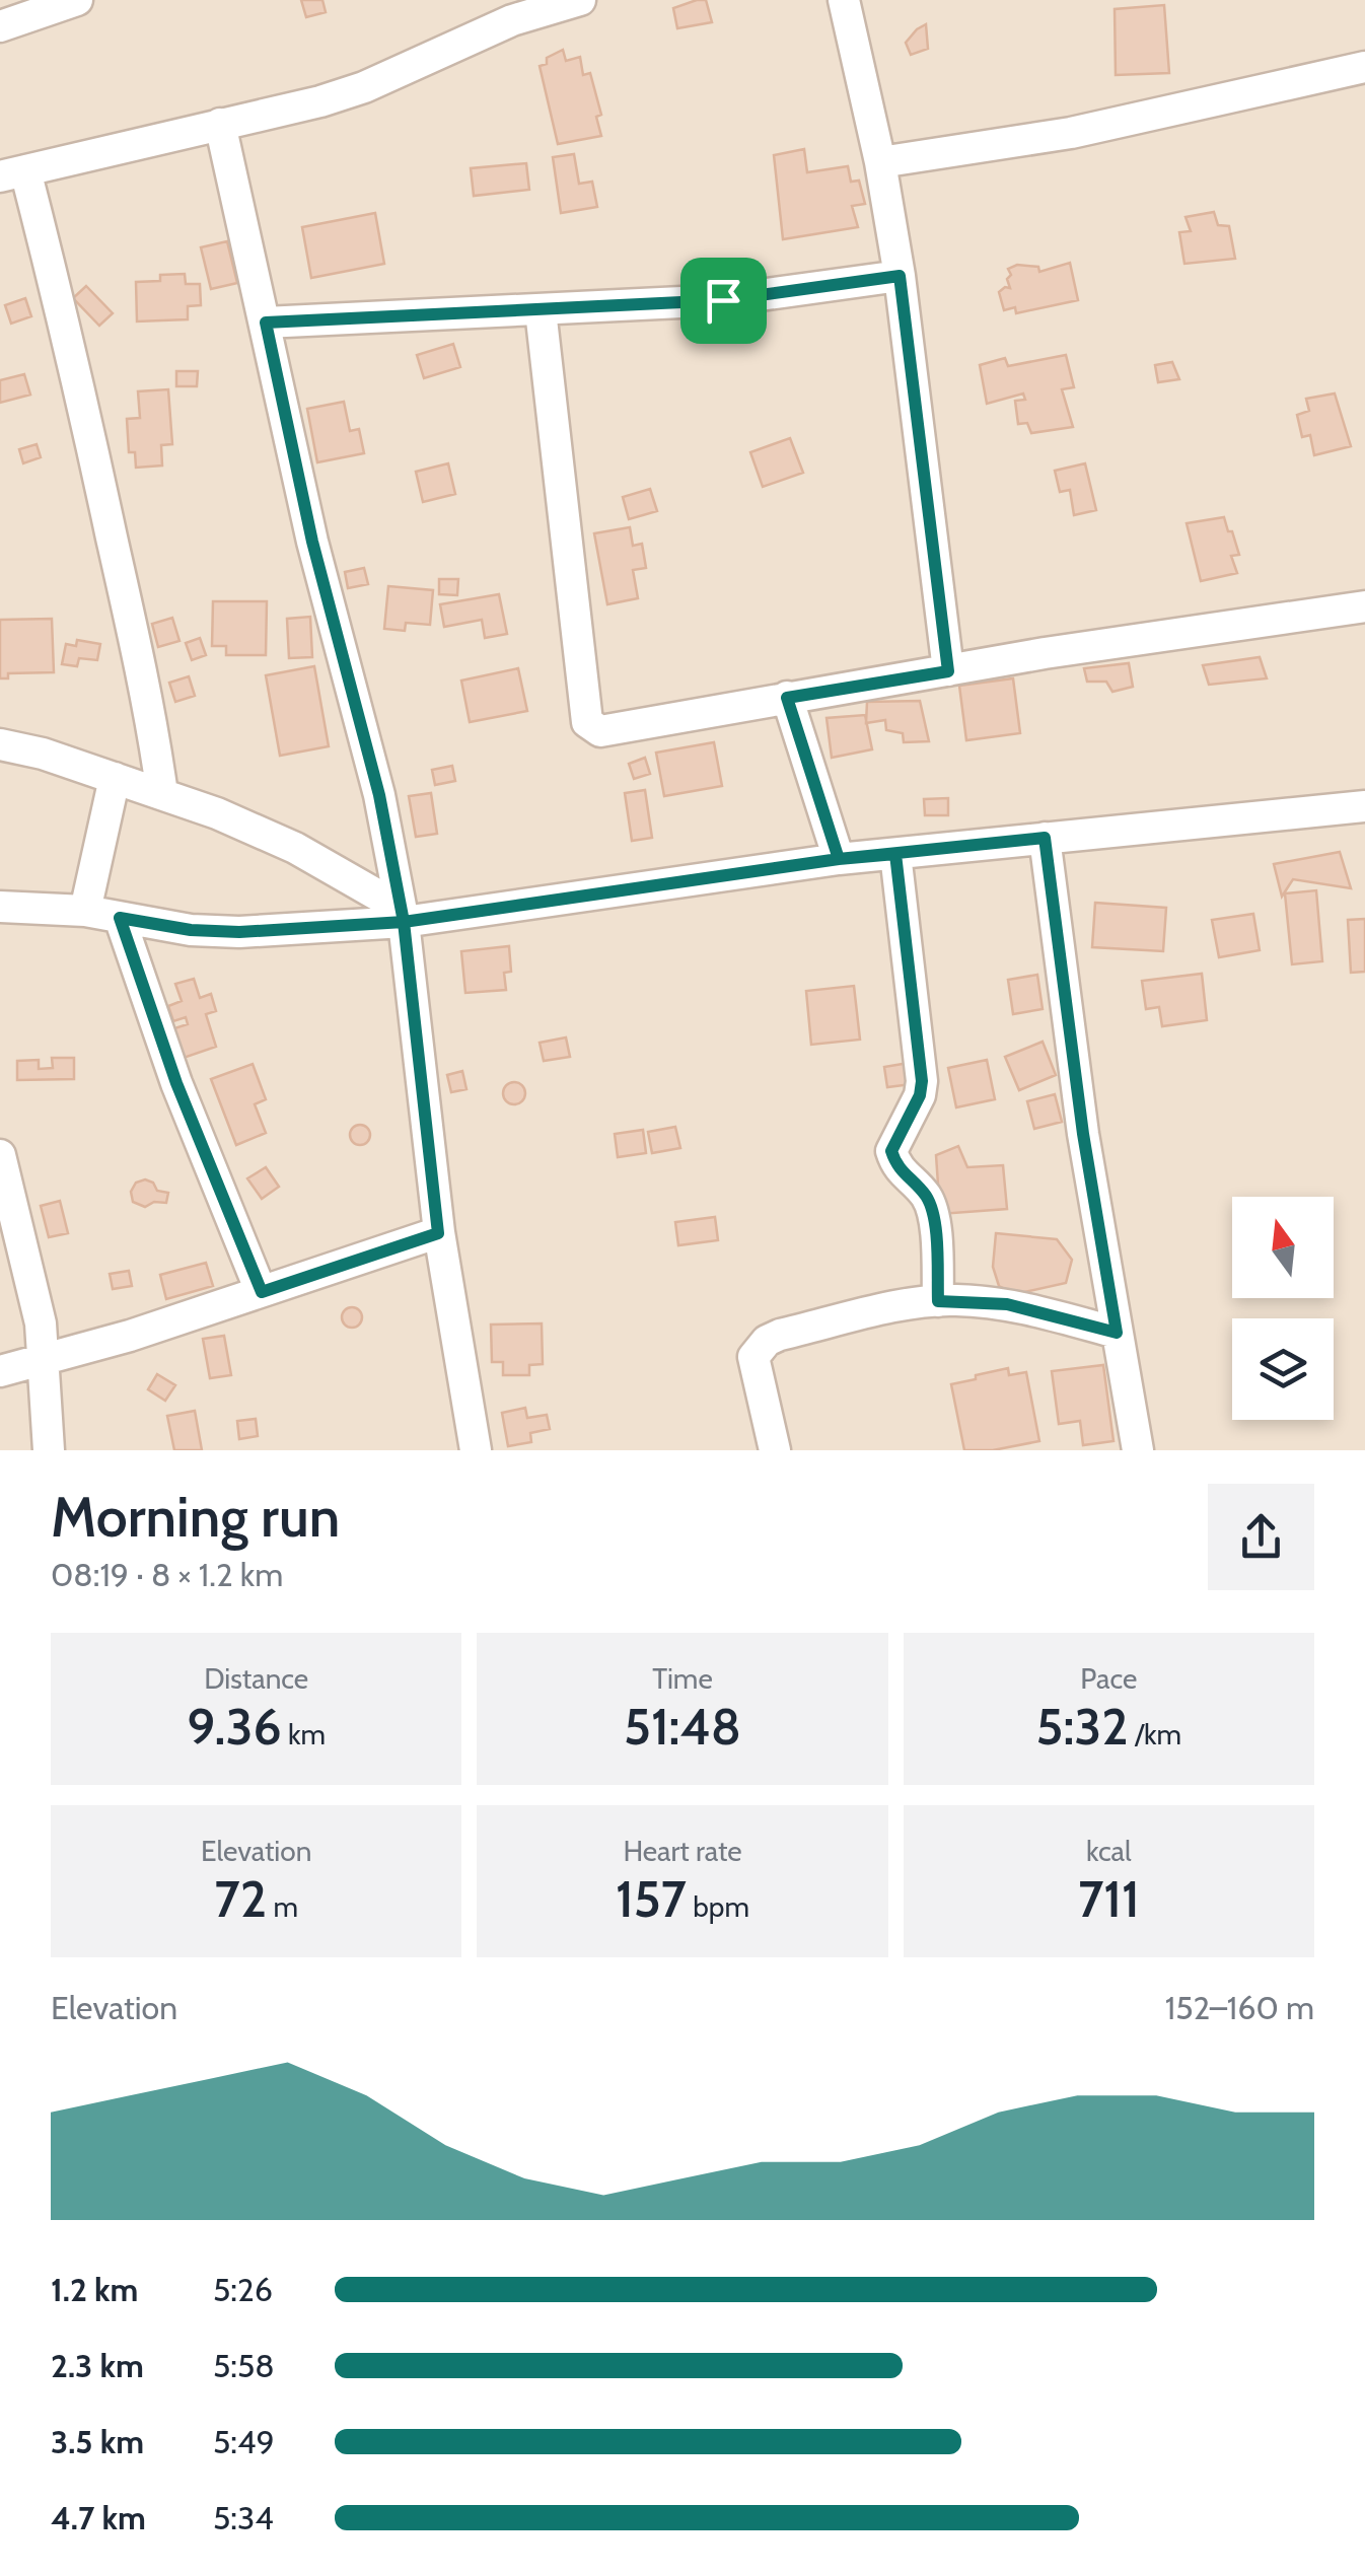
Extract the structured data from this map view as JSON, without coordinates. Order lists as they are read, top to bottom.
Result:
{
  "north": "top",
  "page": {
    "heading": ["Morning run", "08:19 · 8 × 1.2 km"],
    "stats": [
      ["Distance", "9.36 km"],
      ["Time", "51:48"],
      ["Pace", "5:32 /km"],
      ["Elevation", "72 m"],
      ["Heart rate", "157 bpm"],
      ["kcal", "711"]
    ],
    "chart": ["Elevation", "152–160 m"],
    "list": [
      {
        "name": "1.2 km",
        "note": "5:26"
      },
      {
        "name": "2.3 km",
        "note": "5:58"
      },
      {
        "name": "3.5 km",
        "note": "5:49"
      },
      {
        "name": "4.7 km",
        "note": "5:34"
      }
    ]
  }
}
